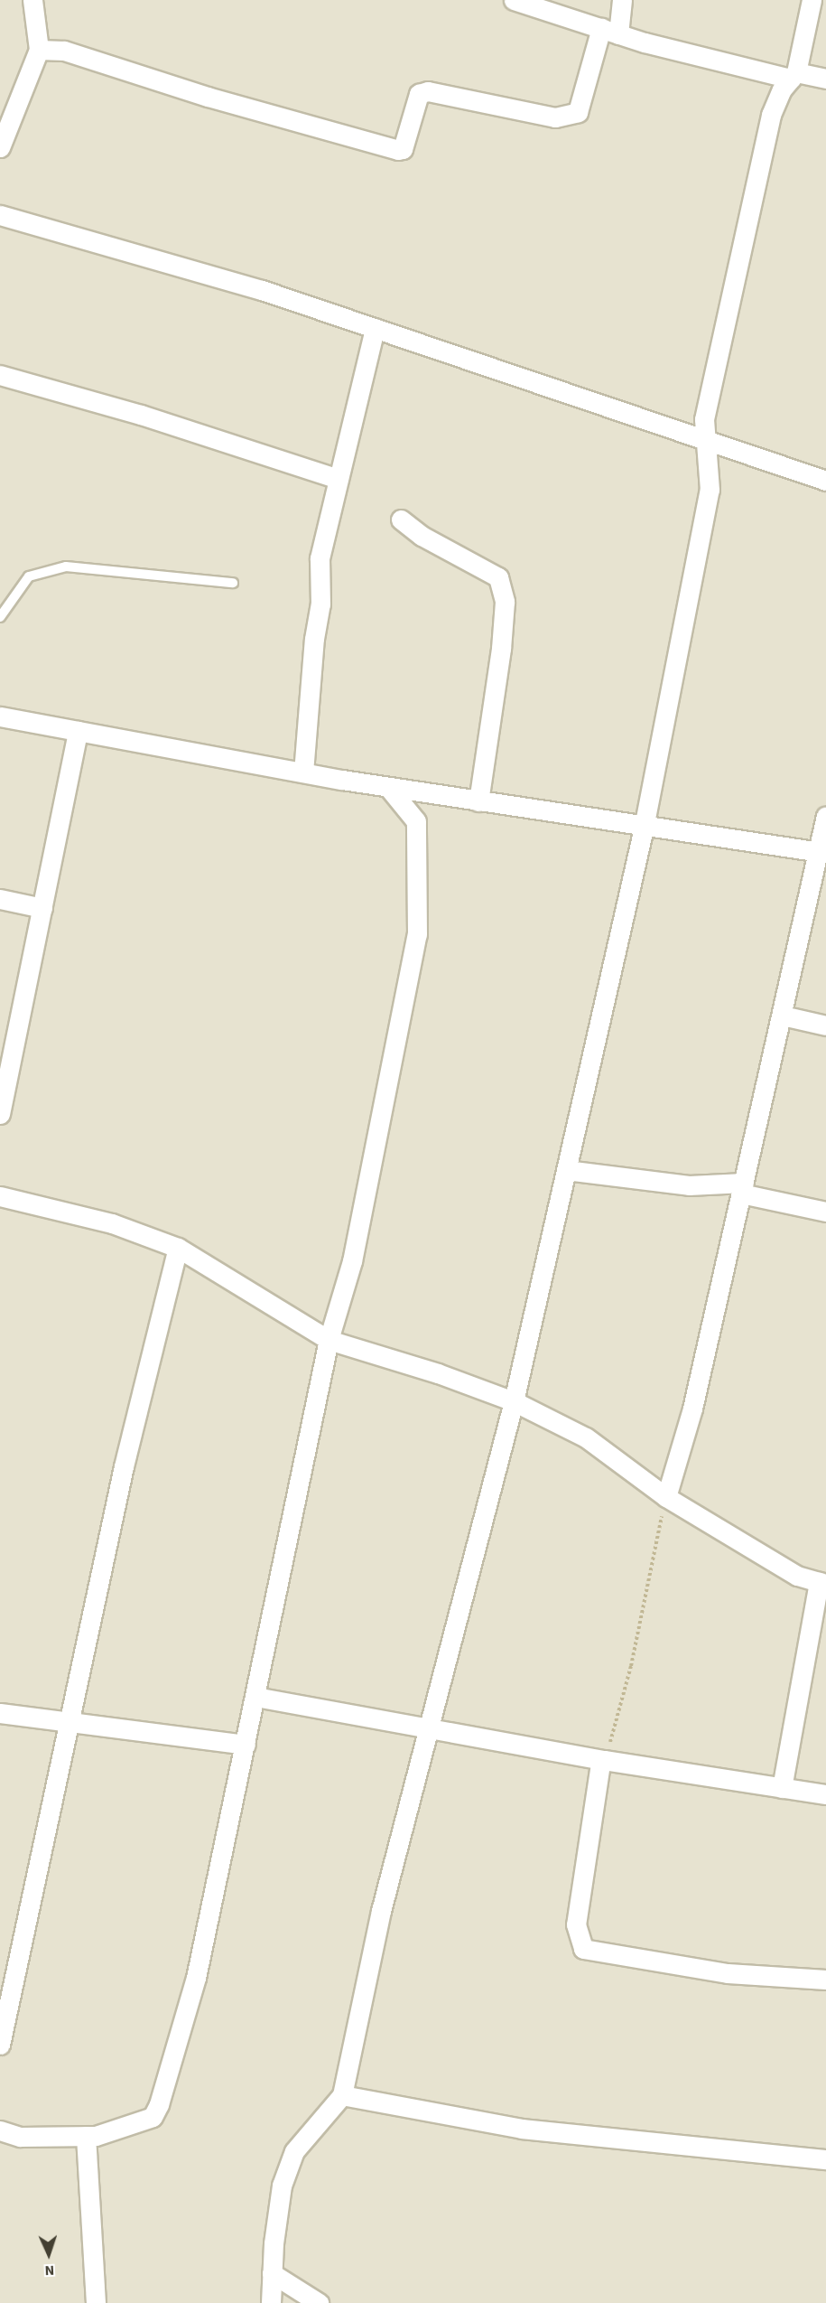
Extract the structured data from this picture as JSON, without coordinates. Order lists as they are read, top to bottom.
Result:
{
  "north": "bottom"
}
